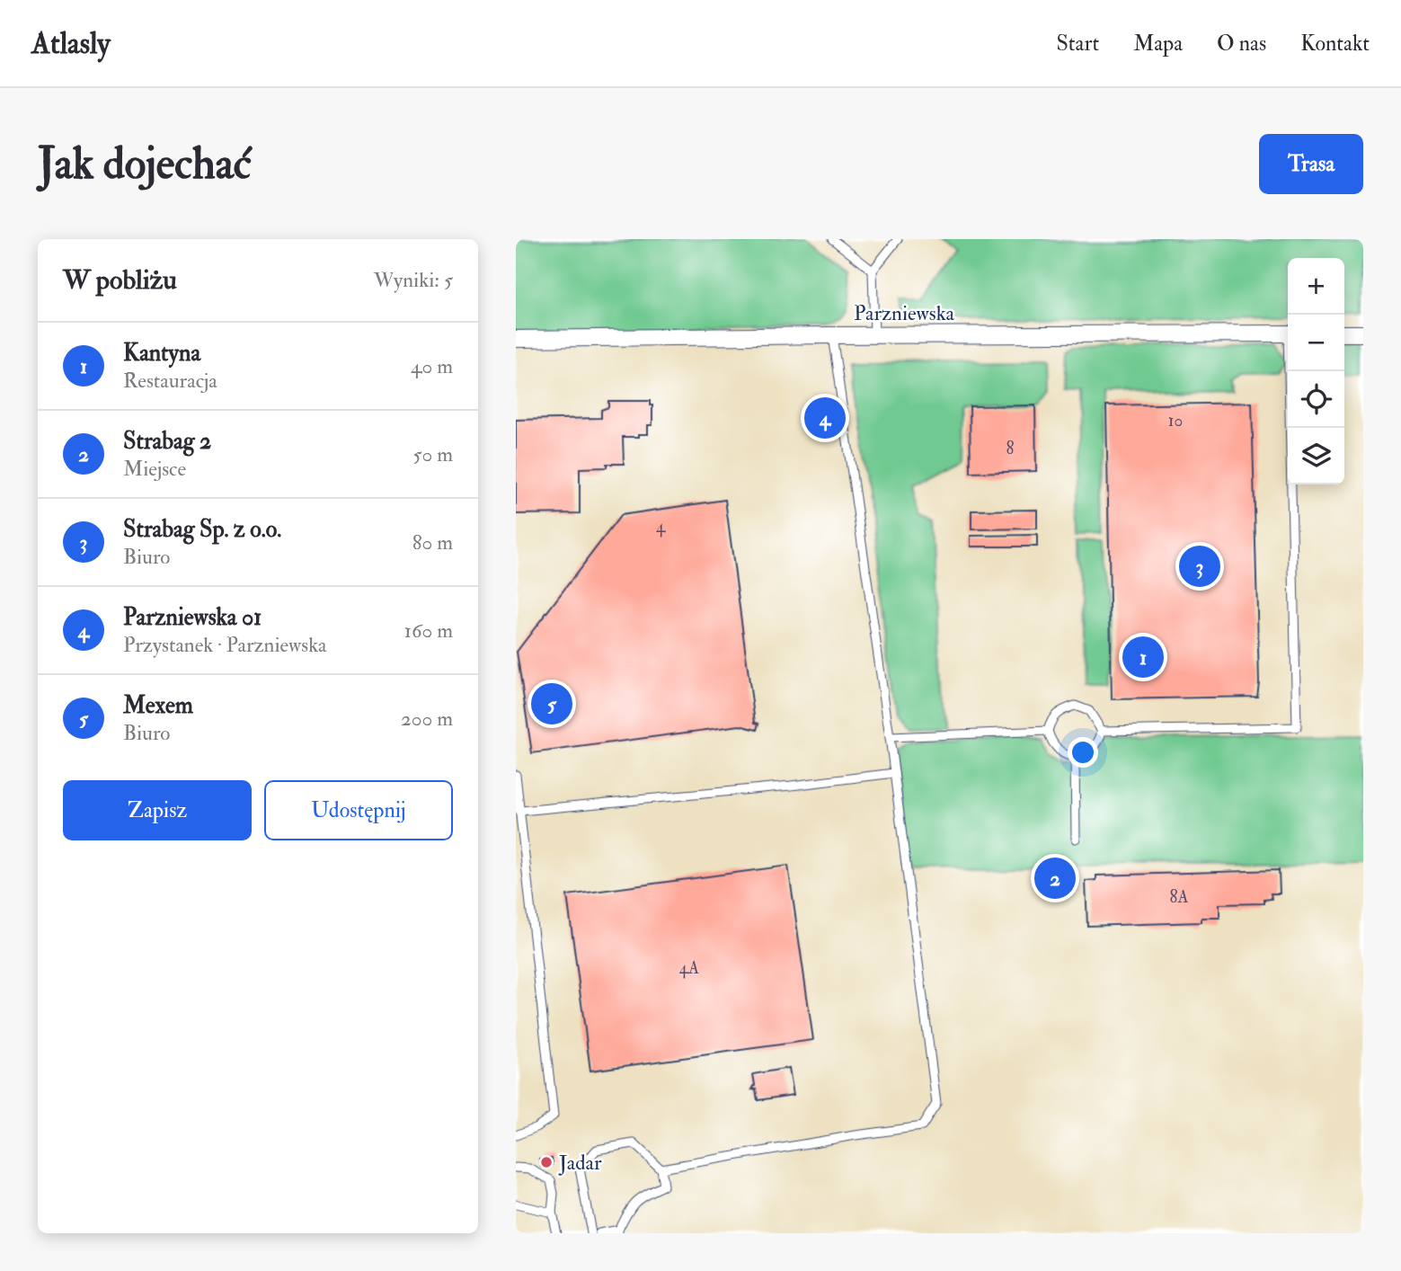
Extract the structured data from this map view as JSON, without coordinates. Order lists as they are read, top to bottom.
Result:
{
  "streets": {
    "street": ["Parzniewska"]
  },
  "places": ["Jadar"],
  "house_numbers": [
    "10",
    "8",
    "4",
    "8A",
    "4A"
  ],
  "page": {
    "header": "Atlasly",
    "nav": [
      "Start",
      "Mapa",
      "O nas",
      "Kontakt"
    ],
    "buttons": [
      "Trasa",
      ["Zapisz", "Udostępnij"]
    ],
    "title": "Jak dojechać",
    "heading": ["W pobliżu", "Wyniki: 5"],
    "map_buttons": ["+", "−"],
    "list": [
      {
        "mark": "1",
        "name": "Kantyna",
        "note": "Restauracja",
        "value": "40 m"
      },
      {
        "mark": "2",
        "name": "Strabag 2",
        "note": "Miejsce",
        "value": "50 m"
      },
      {
        "mark": "3",
        "name": "Strabag Sp. z o.o.",
        "note": "Biuro",
        "value": "80 m"
      },
      {
        "mark": "4",
        "name": "Parzniewska 01",
        "note": "Przystanek · Parzniewska",
        "value": "160 m"
      },
      {
        "mark": "5",
        "name": "Mexem",
        "note": "Biuro",
        "value": "200 m"
      }
    ],
    "pins": [
      "4",
      "3",
      "1",
      "5",
      "2"
    ]
  }
}
